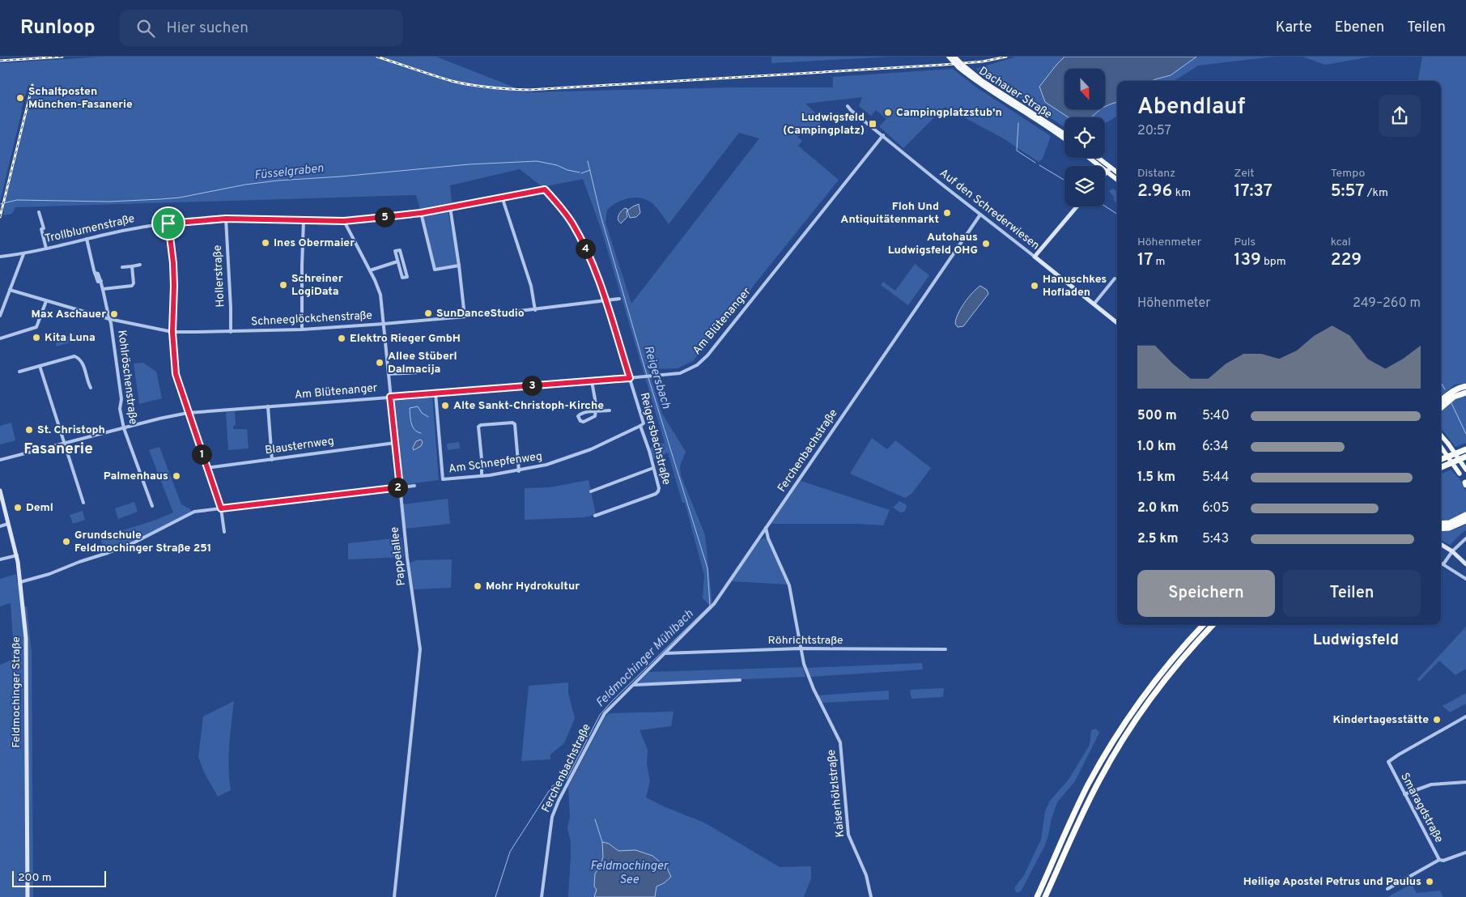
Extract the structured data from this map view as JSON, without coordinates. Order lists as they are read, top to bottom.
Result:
{
  "streets": {
    "main road": ["Dachauer Straße", "Auf den Schrederwiesen", "Feldmochinger Straße"],
    "street": [
      "Trollblumenstraße",
      "Hollerstraße",
      "Schneeglöckchenstraße",
      "Am Blütenanger",
      "Kohlröschenstraße",
      "Reigersbachstraße",
      "Blausternweg",
      "Ferchenbachstraße",
      "Am Schnepfenweg",
      "Pappelallee",
      "Röhrichtstraße",
      "Kaiserhölzlstraße",
      "Smaragdstraße"
    ]
  },
  "crossings": [
    ["Auf den Schrederwiesen", "Am Blütenanger"],
    ["Auf den Schrederwiesen", "Ferchenbachstraße"],
    ["Trollblumenstraße", "Hollerstraße"],
    ["Trollblumenstraße", "Kohlröschenstraße"],
    ["Trollblumenstraße", "Reigersbachstraße"],
    ["Trollblumenstraße", "Pappelallee"],
    ["Hollerstraße", "Schneeglöckchenstraße"],
    ["Schneeglöckchenstraße", "Kohlröschenstraße"],
    ["Schneeglöckchenstraße", "Reigersbachstraße"],
    ["Schneeglöckchenstraße", "Pappelallee"],
    ["Am Blütenanger", "Kohlröschenstraße"],
    ["Am Blütenanger", "Reigersbachstraße"],
    ["Am Blütenanger", "Am Schnepfenweg"],
    ["Am Blütenanger", "Pappelallee"],
    ["Reigersbachstraße", "Am Schnepfenweg"],
    ["Blausternweg", "Pappelallee"],
    ["Ferchenbachstraße", "Röhrichtstraße"],
    ["Ferchenbachstraße", "Kaiserhölzlstraße"],
    ["Röhrichtstraße", "Kaiserhölzlstraße"]
  ],
  "districts": ["Fasanerie", "Ludwigsfeld"],
  "water": [
    "Füsselgraben",
    "Reigersbach",
    "Feldmochinger Mühlbach",
    "Feldmochinger See"
  ],
  "places": {
    "other": [
      "Schaltposten München-Fasanerie",
      "Campingplatzstub'n",
      "Floh Und Antiquitätenmarkt",
      "Ines Obermaier",
      "Autohaus Ludwigsfeld OHG",
      "Schreiner LogiData",
      "Hanuschkes Hofladen",
      "SunDanceStudio",
      "Max Aschauer",
      "Kita Luna",
      "Elektro Rieger GmbH",
      "Allee Stüberl Dalmacija",
      "Alte Sankt-Christoph-Kirche",
      "St. Christoph",
      "Palmenhaus",
      "Deml",
      "Grundschule Feldmochinger Straße 251",
      "Mohr Hydrokultur",
      "Kindertagesstätte",
      "Heilige Apostel Petrus und Paulus"
    ],
    "transit": ["Ludwigsfeld (Campingplatz)"]
  },
  "scale_bar": "200 m",
  "north": "bottom",
  "page": {
    "header": "Runloop",
    "search": "Hier suchen",
    "nav": ["Karte", "Ebenen", "Teilen"],
    "heading": ["Abendlauf", "20:57"],
    "stats": [
      ["Distanz", "2.96 km"],
      ["Zeit", "17:37"],
      ["Tempo", "5:57 /km"],
      ["Höhenmeter", "17 m"],
      ["Puls", "139 bpm"],
      ["kcal", "229"]
    ],
    "pins": [
      "5",
      "4",
      "3",
      "1",
      "2"
    ],
    "chart": ["Höhenmeter", "249–260 m"],
    "list": [
      {
        "name": "500 m",
        "note": "5:40"
      },
      {
        "name": "1.0 km",
        "note": "6:34"
      },
      {
        "name": "1.5 km",
        "note": "5:44"
      },
      {
        "name": "2.0 km",
        "note": "6:05"
      },
      {
        "name": "2.5 km",
        "note": "5:43"
      }
    ],
    "buttons": ["Speichern", "Teilen"],
    "scale": "200 m"
  }
}
